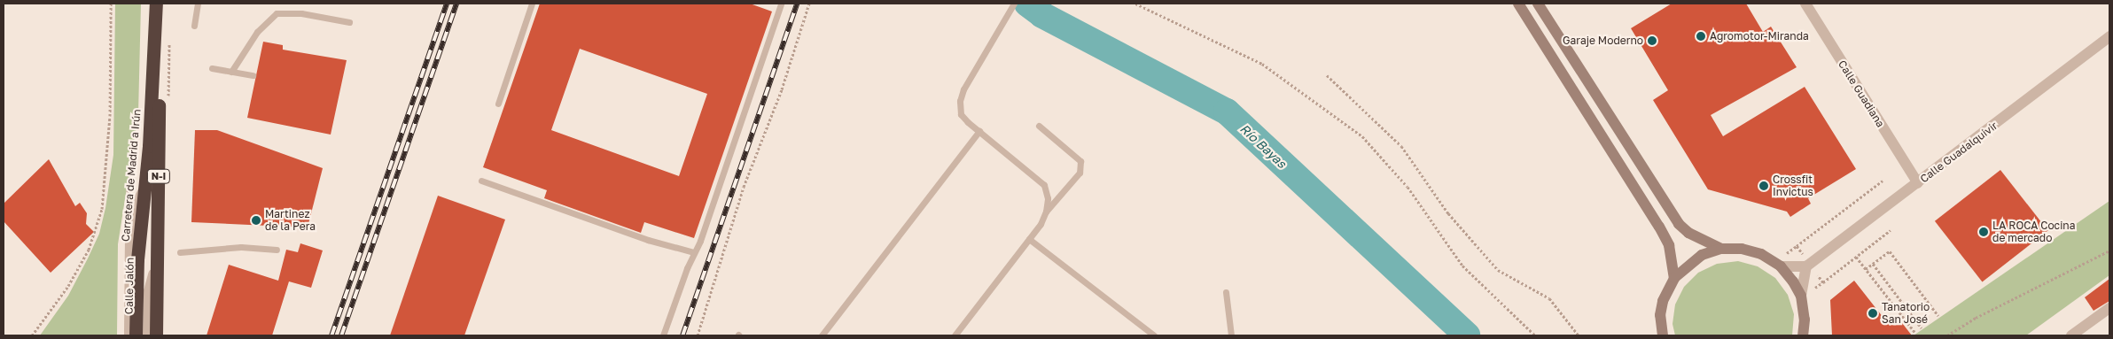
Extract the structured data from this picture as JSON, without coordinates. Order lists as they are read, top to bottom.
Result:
{
  "streets": {
    "highway": ["Carretera de Madrid a Irún", "N-I"],
    "street": ["Calle Guadiana", "Calle Guadalquivir", "Calle Jalón"]
  },
  "crossings": [
    ["Calle Guadiana", "Calle Guadalquivir"],
    ["Carretera de Madrid a Irún", "Calle Jalón"]
  ],
  "water": ["Río Bayas"],
  "places": [
    "Agromotor-Miranda",
    "Garaje Moderno",
    "Crossfit Invictus",
    "Martinez de la Pera",
    "LA ROCA Cocina de mercado",
    "Tanatorio San José"
  ]
}
